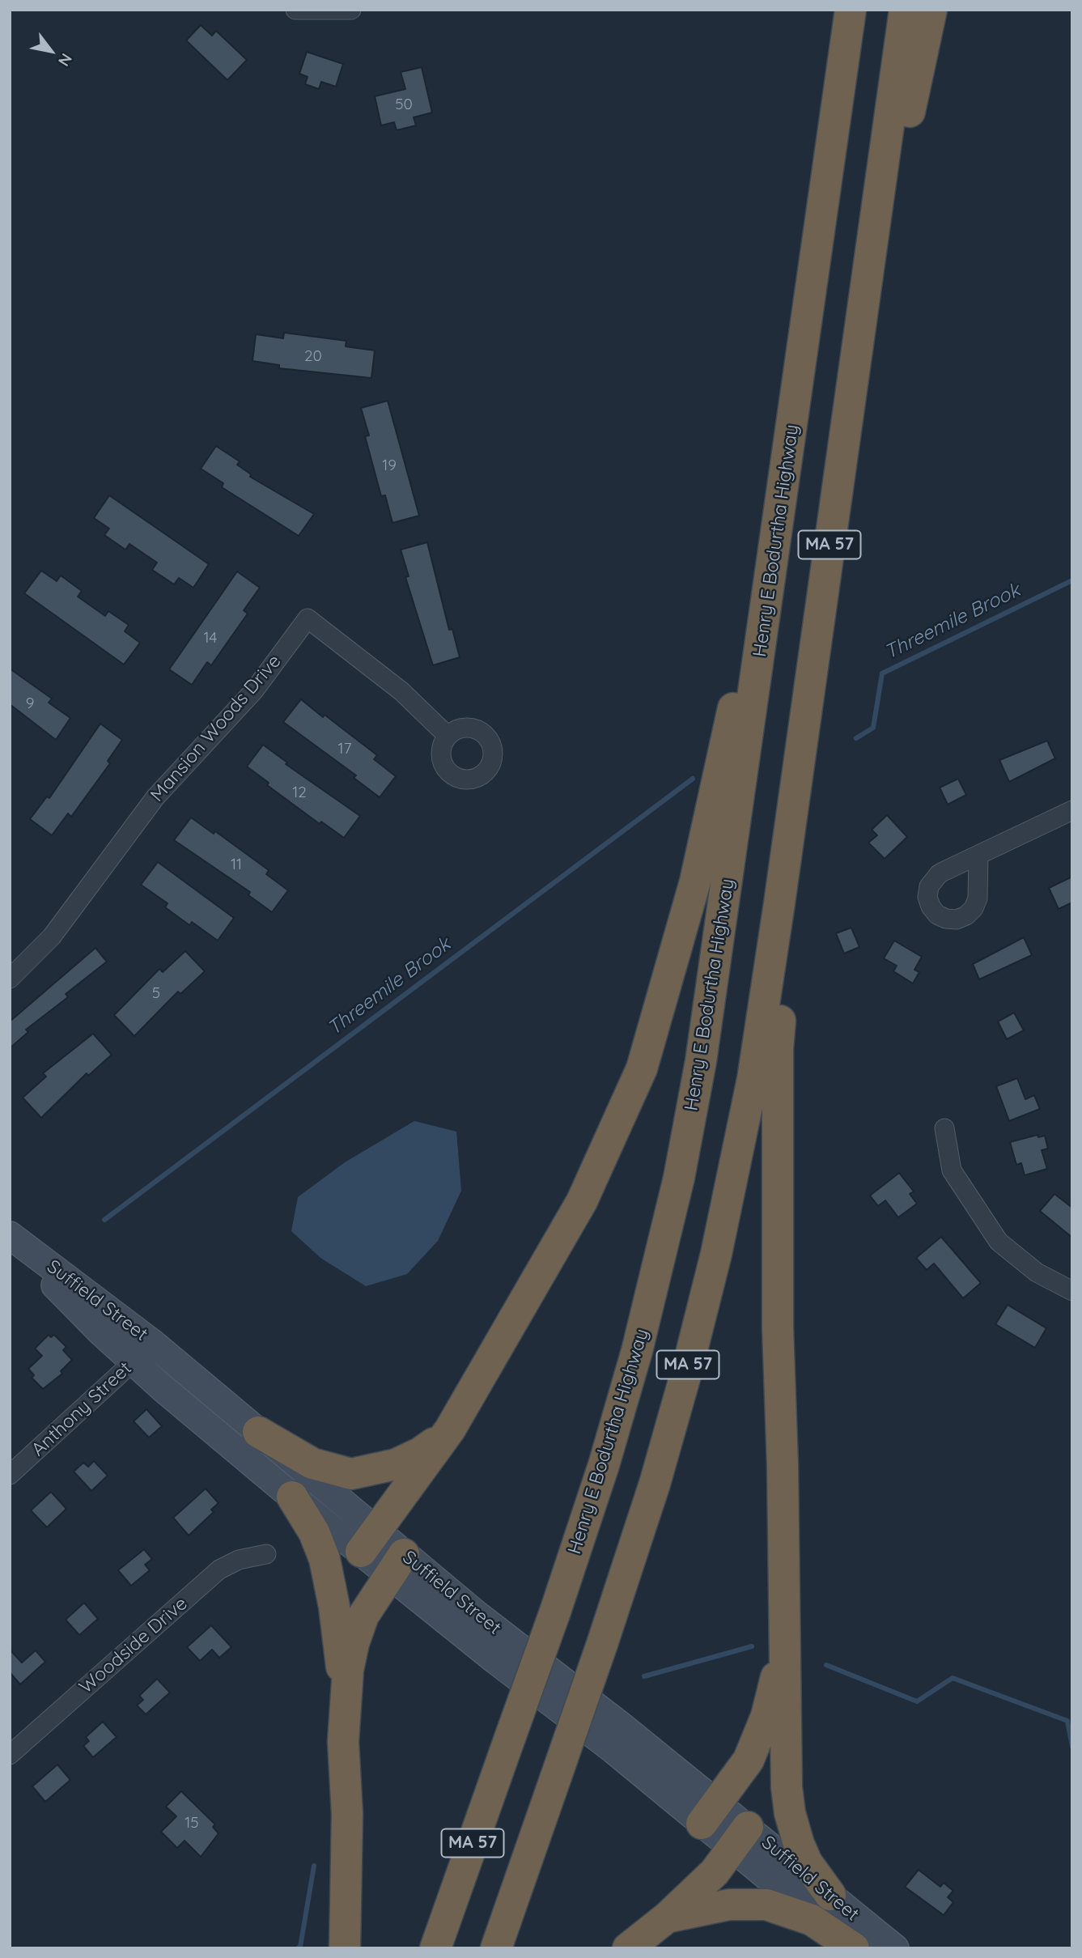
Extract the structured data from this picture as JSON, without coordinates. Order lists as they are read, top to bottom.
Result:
{
  "streets": {
    "highway": ["Henry E Bodurtha Highway", "MA 57"],
    "main road": ["Suffield Street"],
    "street": ["Mansion Woods Drive", "Anthony Street", "Woodside Drive"]
  },
  "crossings": [
    ["Suffield Street", "Anthony Street"]
  ],
  "water": ["Threemile Brook"],
  "house_numbers": [
    "50",
    "20",
    "19",
    "14",
    "9",
    "17",
    "12",
    "11",
    "5",
    "15"
  ],
  "north": "bottom right"
}
